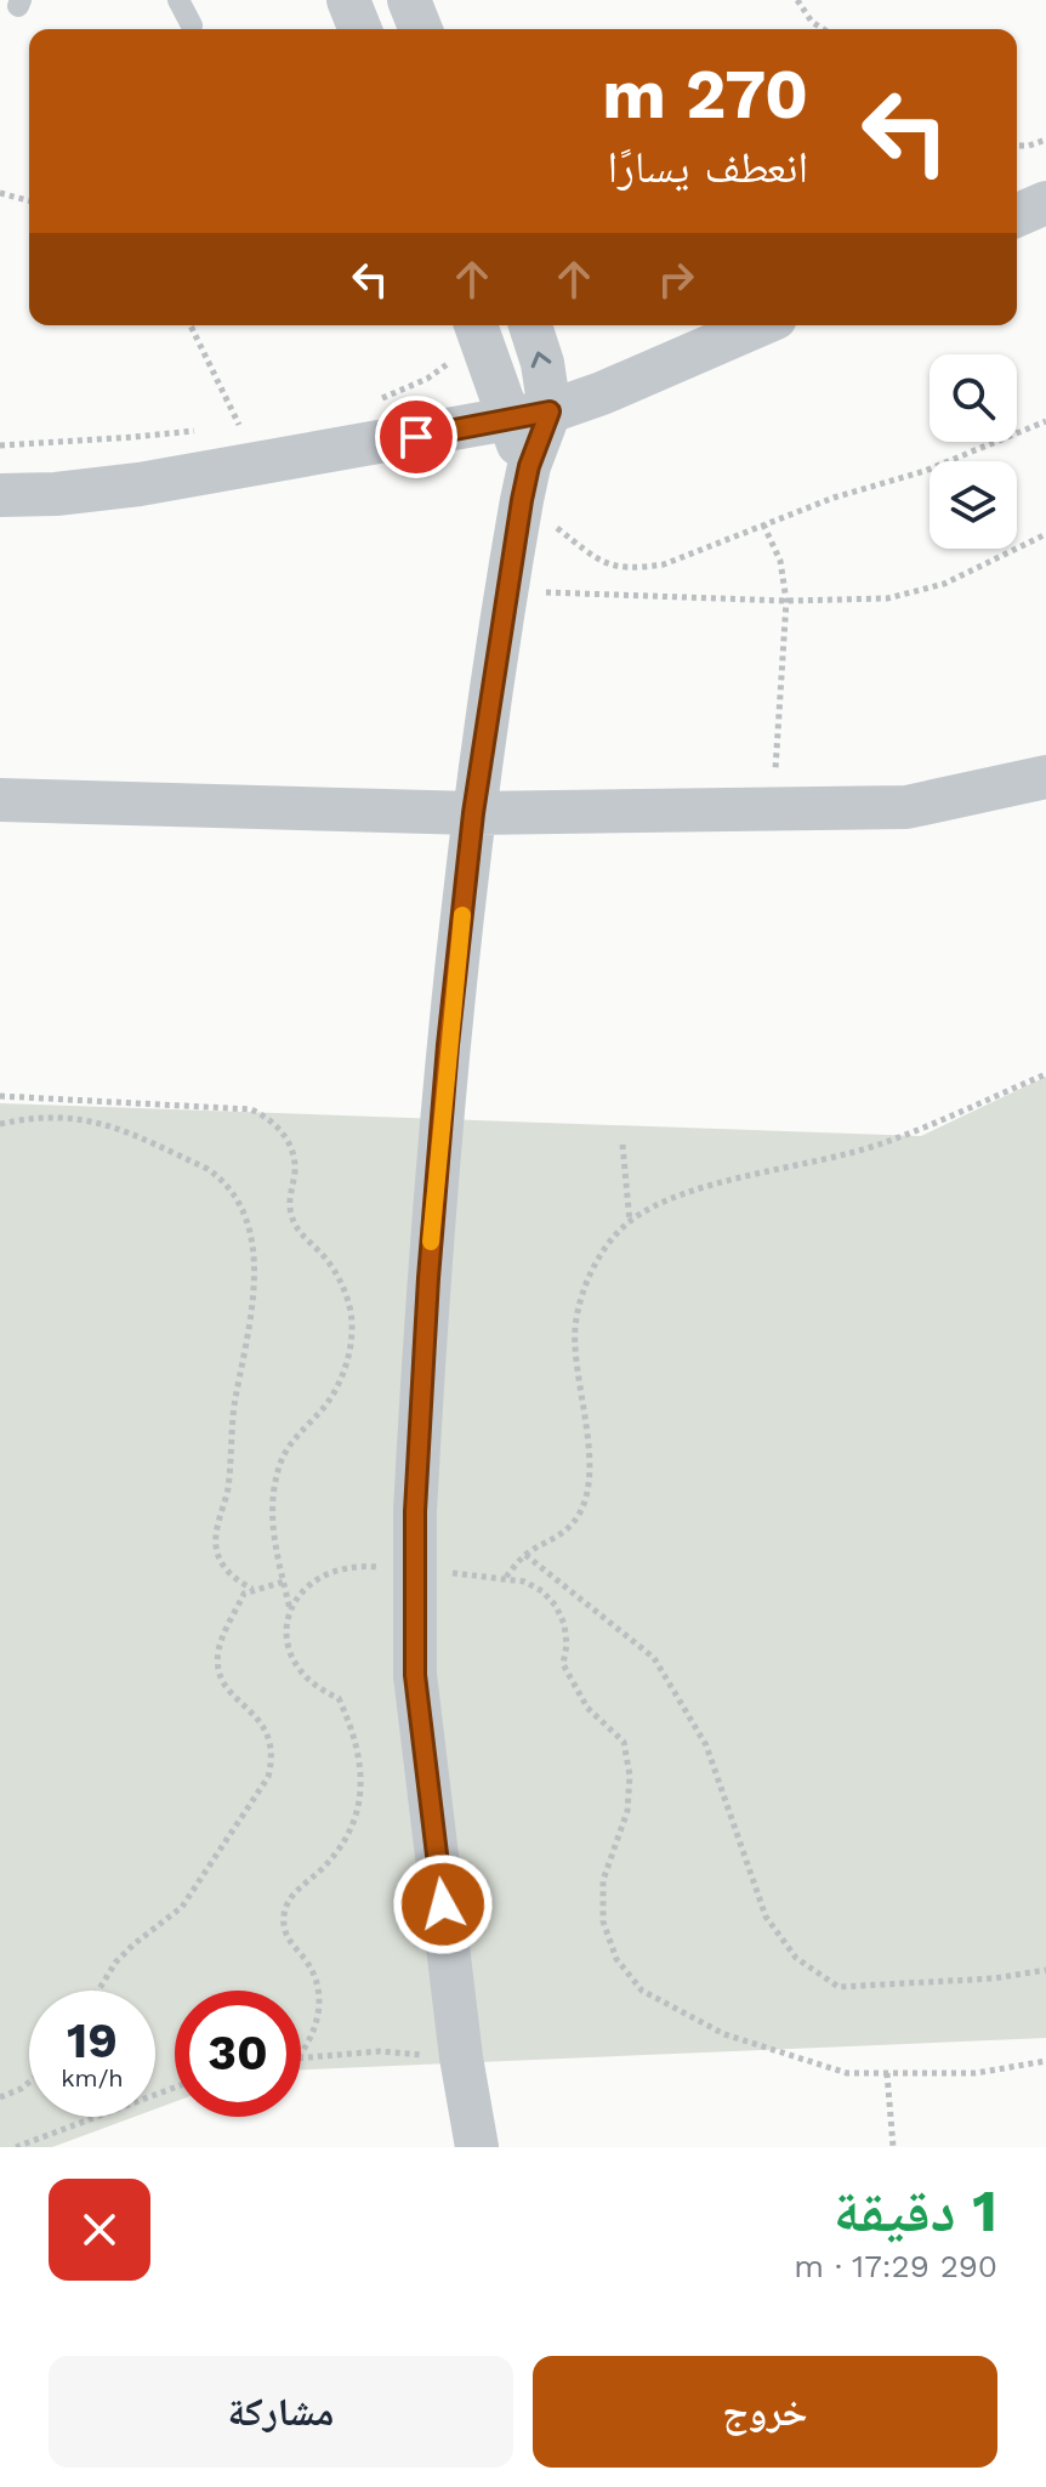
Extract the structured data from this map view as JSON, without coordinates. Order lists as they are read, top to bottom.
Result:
{
  "page": {
    "turn": ["270 m", "انعطف يسارًا"],
    "speed": "19 km/h",
    "limit": "30",
    "heading": ["1 دقيقة", "290 m · 17:29"],
    "buttons": ["خروج", "مشاركة"]
  }
}
